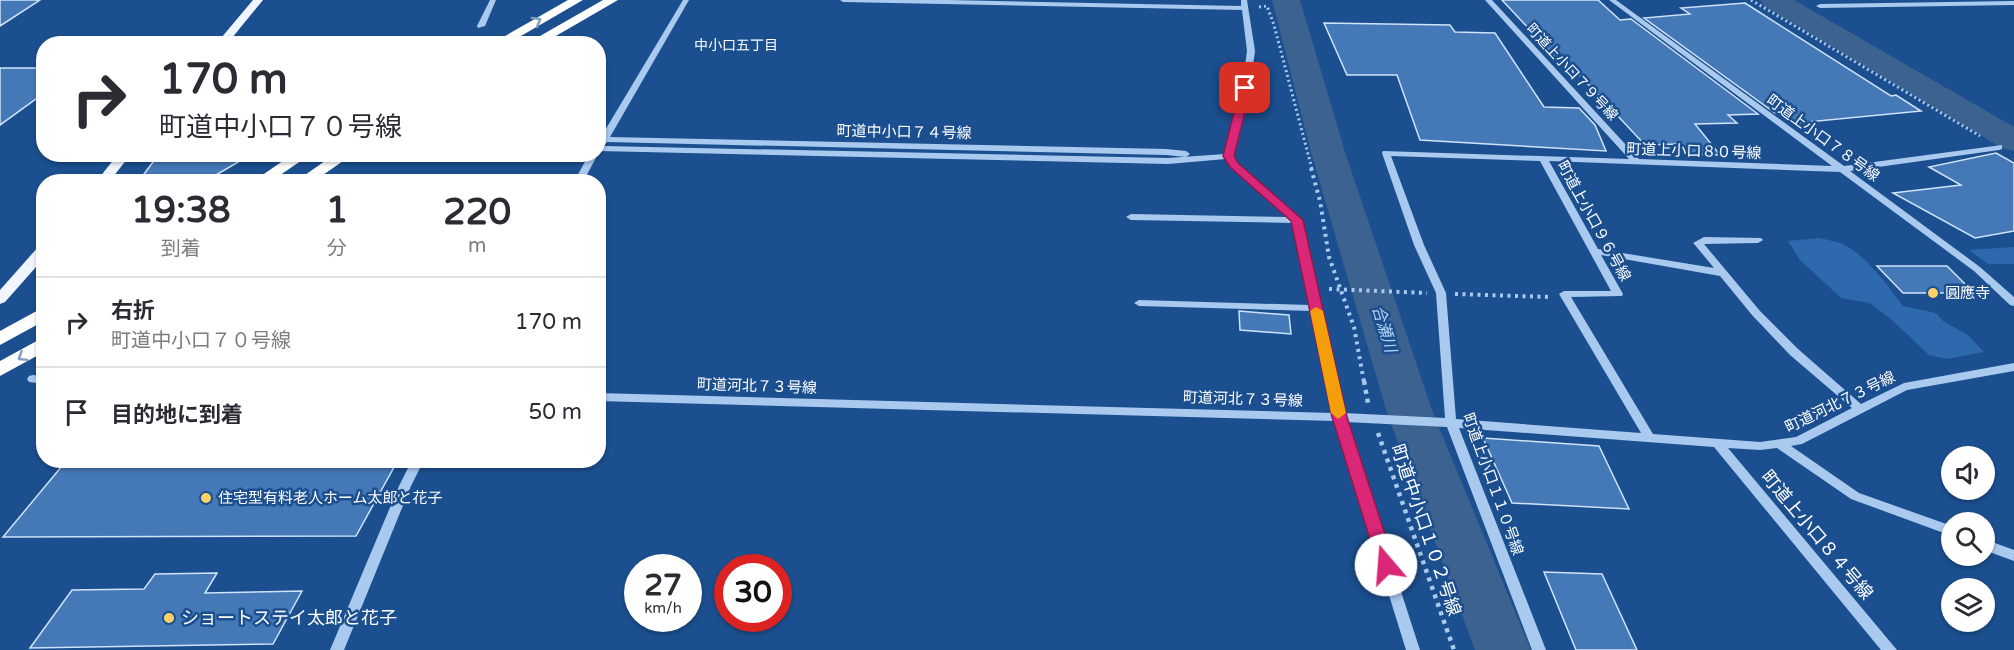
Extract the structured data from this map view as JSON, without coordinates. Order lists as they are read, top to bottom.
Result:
{
  "streets": {
    "street": [
      "町道上小口７９号線",
      "町道中小口７４号線",
      "町道上小口７８号線",
      "町道上小口８０号線",
      "町道上小口９６号線",
      "町道河北７３号線",
      "町道上小口１１０号線",
      "町道上小口８４号線"
    ],
    "path": ["町道中小口１０２号線"]
  },
  "crossings": [
    ["町道上小口７９号線", "町道上小口８０号線"],
    ["町道上小口７８号線", "町道上小口８０号線"],
    ["町道上小口８０号線", "町道上小口９６号線"],
    ["町道上小口８０号線", "町道上小口１１０号線"],
    ["町道河北７３号線", "町道上小口１１０号線"],
    ["町道河北７３号線", "町道中小口１０２号線"],
    ["町道河北７３号線", "町道上小口８４号線"]
  ],
  "districts": ["中小口五丁目"],
  "water": ["合瀬川"],
  "places": ["圓應寺", "住宅型有料老人ホーム太郎と花子", "ショートステイ太郎と花子"],
  "page": {
    "turn": ["170 m", "町道中小口７０号線"],
    "eta": [
      "19:38",
      "到着",
      "1",
      "分",
      "220",
      "m"
    ],
    "list": [
      {
        "name": "右折",
        "note": "町道中小口７０号線",
        "value": "170 m"
      },
      {
        "name": "目的地に到着",
        "value": "50 m"
      }
    ],
    "speed": "27 km/h",
    "limit": "30"
  }
}
